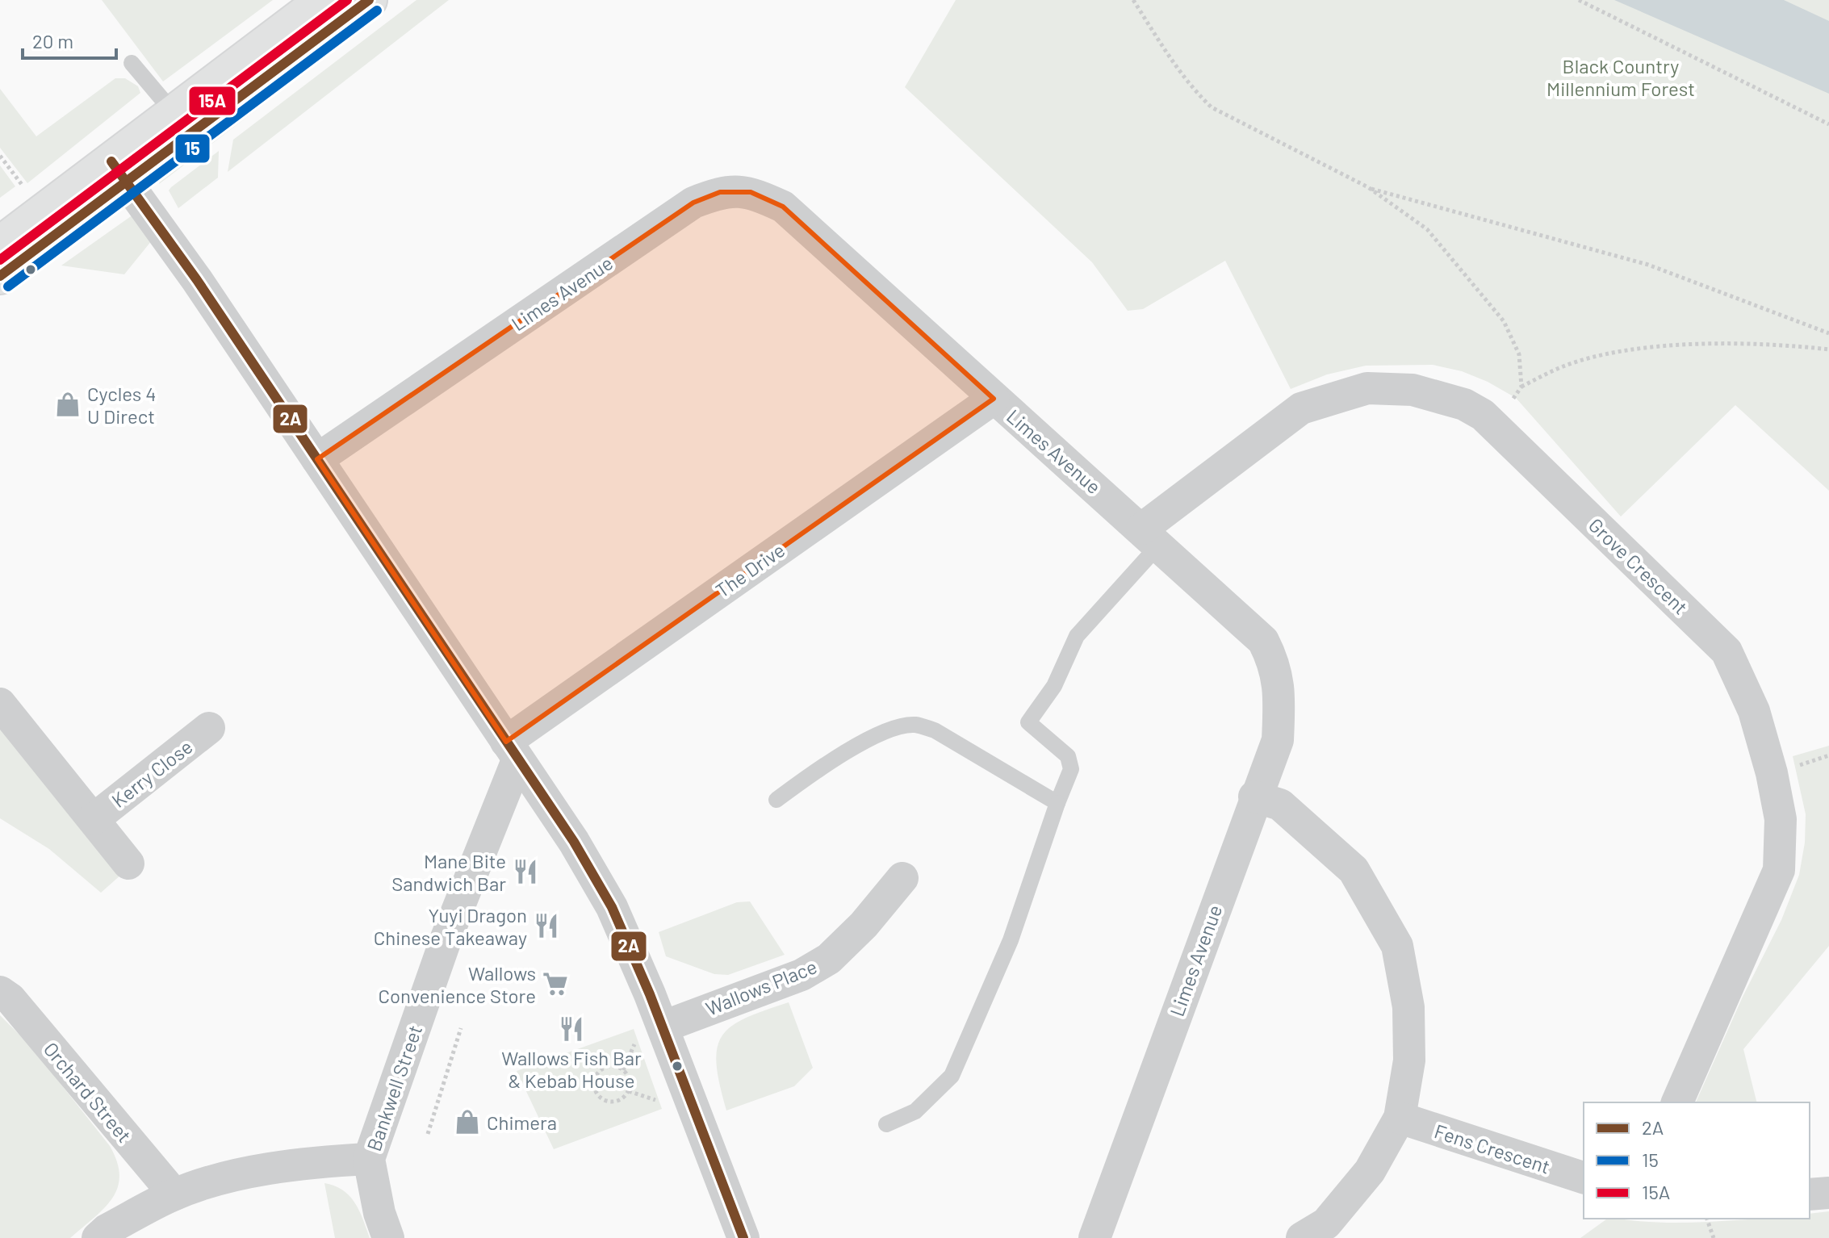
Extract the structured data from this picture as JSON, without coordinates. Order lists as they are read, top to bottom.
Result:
{
  "streets": {
    "street": [
      "Limes Avenue",
      "Grove Crescent",
      "The Drive",
      "Kerry Close",
      "Wallows Place",
      "Bankwell Street",
      "Orchard Street",
      "Fens Crescent"
    ]
  },
  "crossings": [
    ["Limes Avenue", "Grove Crescent"],
    ["Limes Avenue", "The Drive"],
    ["The Drive", "Bankwell Street"]
  ],
  "parks": ["Black Country Millennium Forest"],
  "places": {
    "shop": ["Cycles 4 U Direct", "Chimera"],
    "restaurant": ["Mane Bite Sandwich Bar", "Yuyi Dragon Chinese Takeaway", "Wallows Fish Bar & Kebab House"],
    "supermarket": ["Wallows Convenience Store"]
  },
  "lines": ["transit line 2A", "transit line 15A", "transit line 15"],
  "legend": ["2A", "15", "15A"],
  "scale_bar": "20 m"
}
